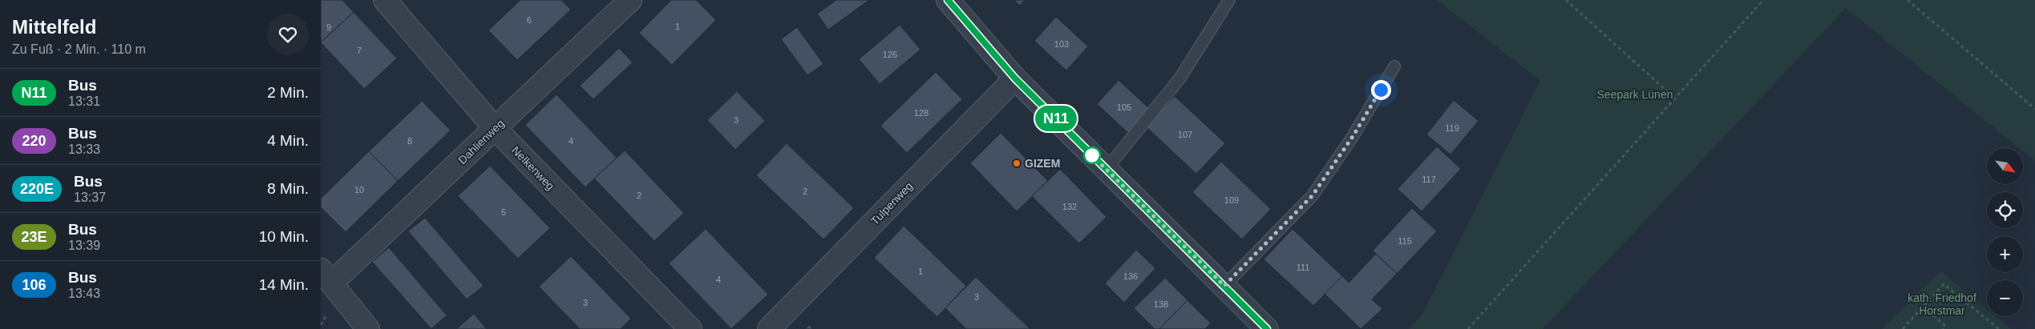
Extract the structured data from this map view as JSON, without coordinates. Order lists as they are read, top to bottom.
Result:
{
  "streets": {
    "street": ["Dahlienweg", "Nelkenweg", "Tulpenweg"]
  },
  "crossings": [
    ["Dahlienweg", "Nelkenweg"]
  ],
  "parks": ["Seepark Lünen", "kath. Friedhof Horstmar"],
  "places": ["GIZEM"],
  "lines": ["bus line N11"],
  "house_numbers": [
    "6",
    "1",
    "9",
    "103",
    "7",
    "126",
    "105",
    "128",
    "3",
    "119",
    "107",
    "8",
    "4",
    "117",
    "10",
    "2",
    "2",
    "109",
    "132",
    "5",
    "115",
    "111",
    "1",
    "136",
    "4",
    "3",
    "3",
    "138"
  ],
  "north": "bottom right",
  "page": {
    "heading": ["Mittelfeld", "Zu Fuß · 2 Min. · 110 m"],
    "on_map": "N11",
    "list": [
      {
        "mark": "N11",
        "name": "Bus",
        "note": "13:31",
        "value": "2 Min."
      },
      {
        "mark": "220",
        "name": "Bus",
        "note": "13:33",
        "value": "4 Min."
      },
      {
        "mark": "220E",
        "name": "Bus",
        "note": "13:37",
        "value": "8 Min."
      },
      {
        "mark": "23E",
        "name": "Bus",
        "note": "13:39",
        "value": "10 Min."
      },
      {
        "mark": "106",
        "name": "Bus",
        "note": "13:43",
        "value": "14 Min."
      }
    ],
    "map_buttons": ["+", "−"]
  }
}
